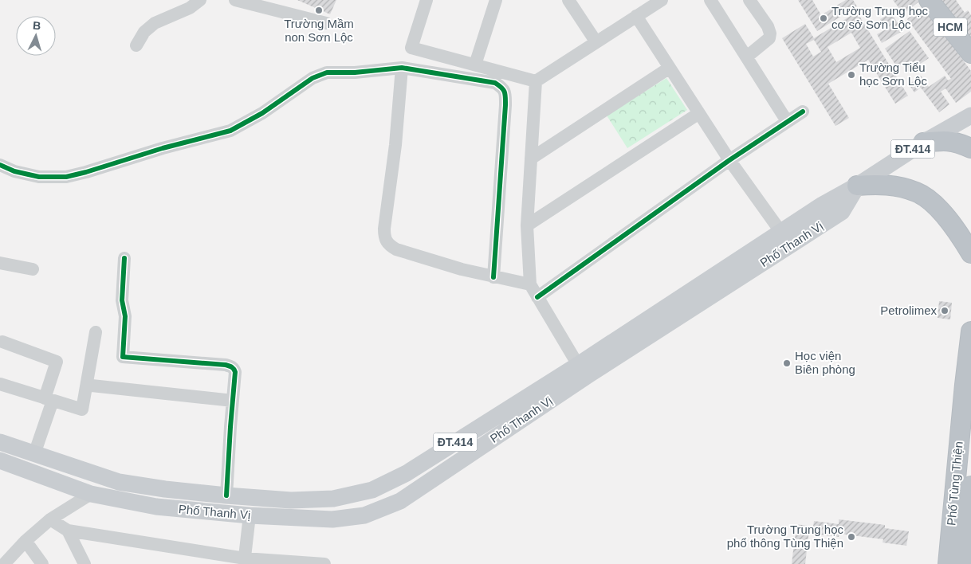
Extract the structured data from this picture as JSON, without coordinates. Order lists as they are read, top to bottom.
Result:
{
  "streets": {
    "highway": ["HCM", "Phố Tùng Thiện"],
    "main road": ["ĐT.414", "Phố Thanh Vị"]
  },
  "places": [
    "Trường Mầm non Sơn Lộc",
    "Trường Trung học cơ sở Sơn Lộc",
    "Trường Tiểu học Sơn Lộc",
    "Petrolimex",
    "Học viện Biên phòng",
    "Trường Trung học phổ thông Tùng Thiện"
  ],
  "north": "top"
}
